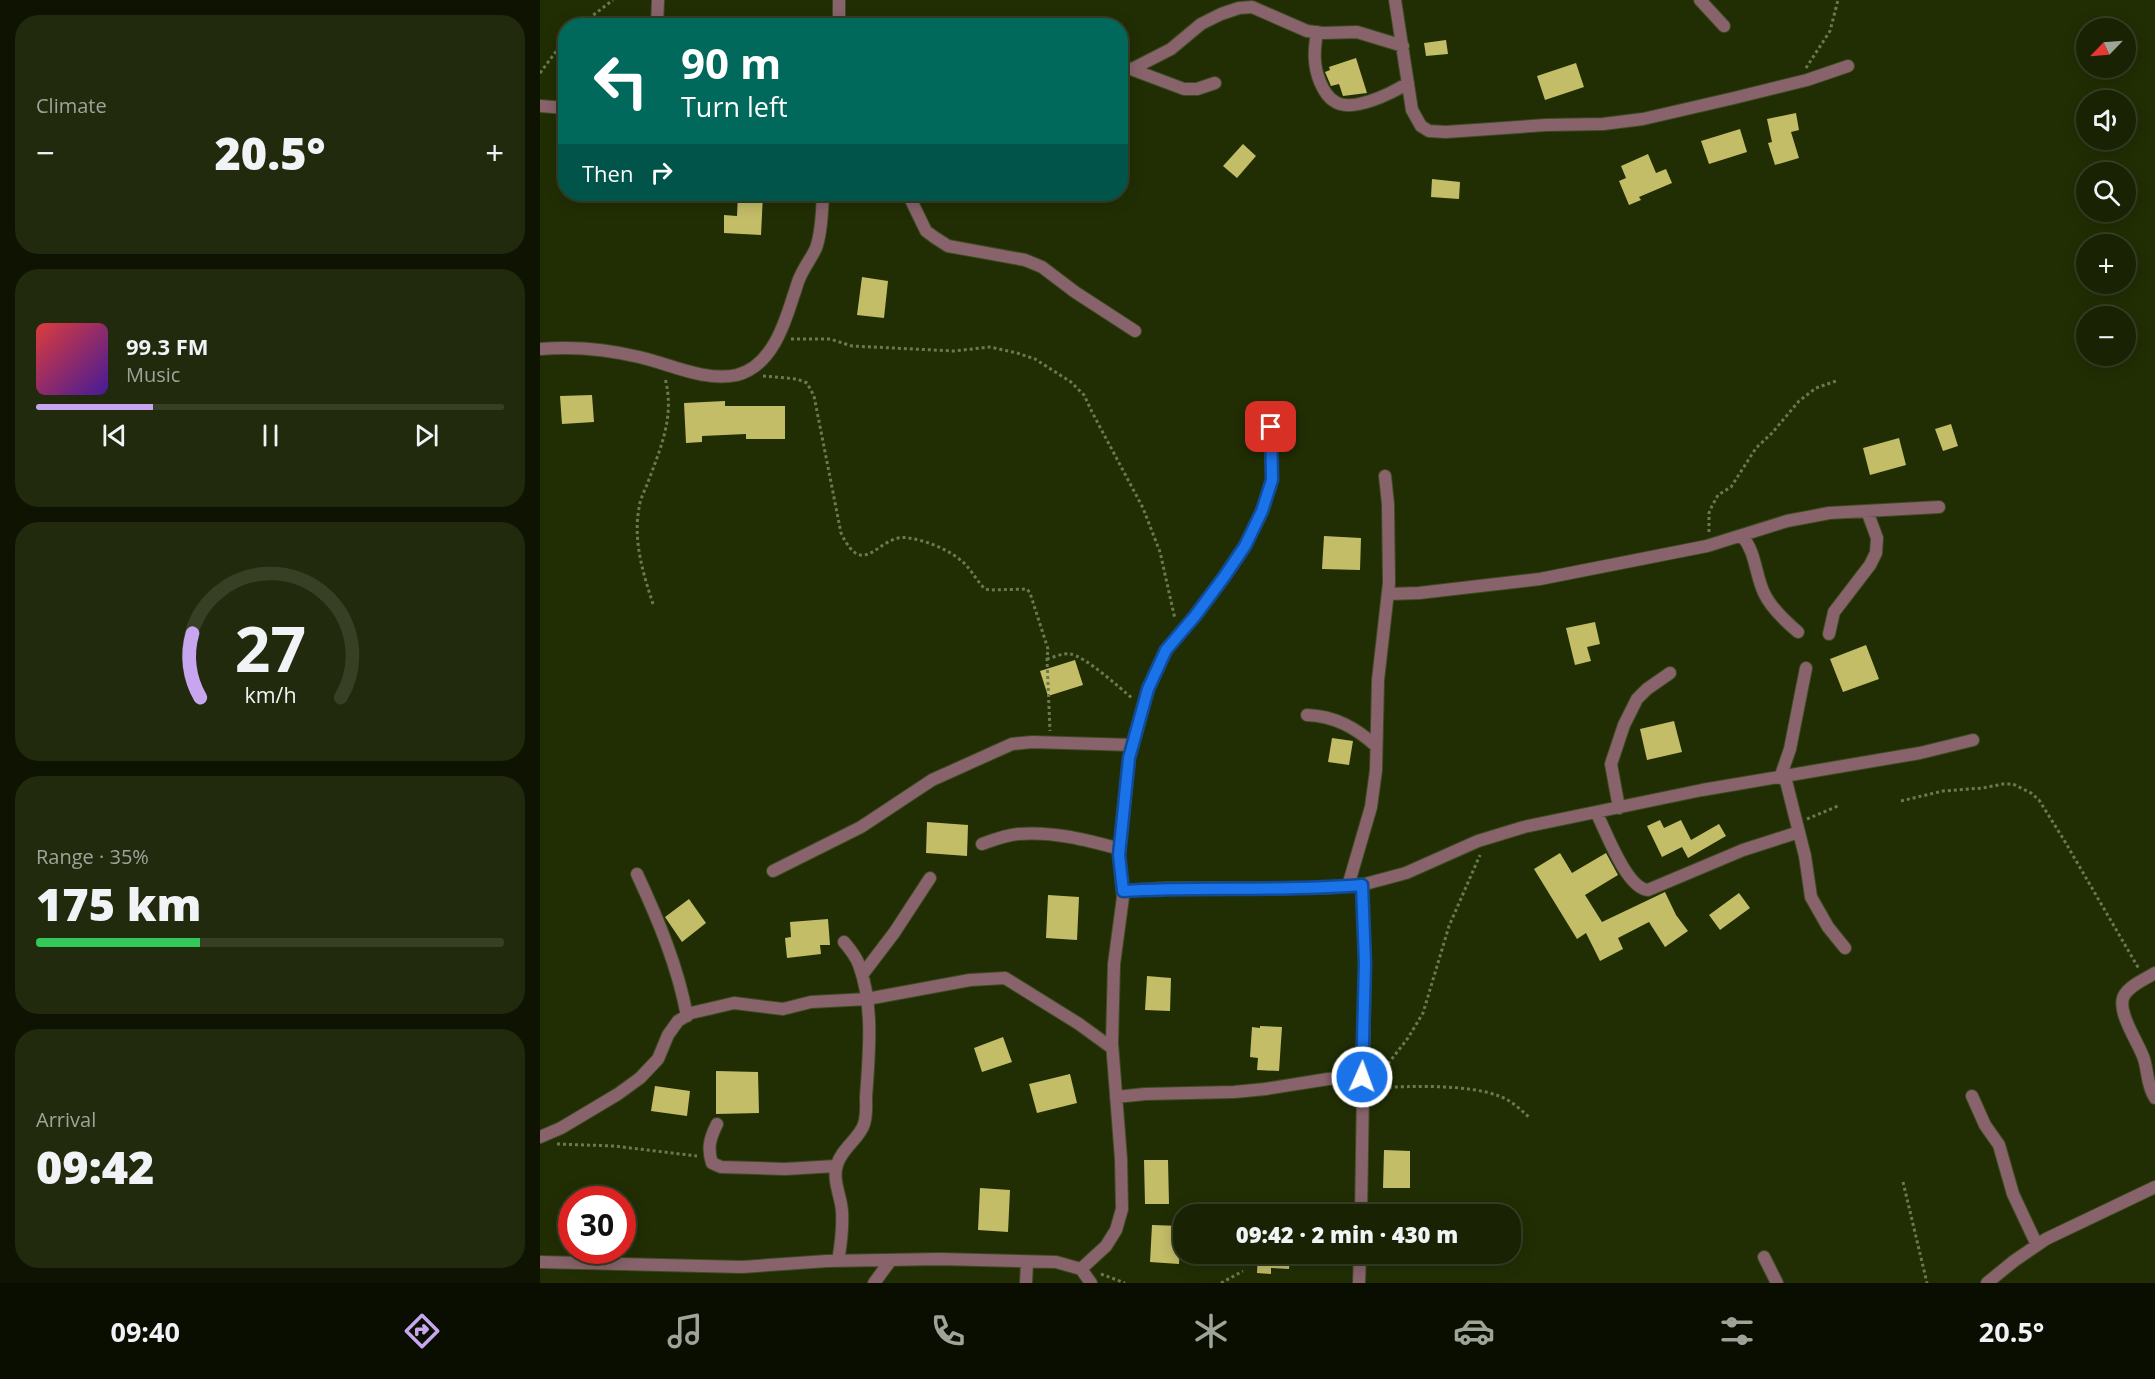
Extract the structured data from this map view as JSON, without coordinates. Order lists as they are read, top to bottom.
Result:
{
  "north": "bottom left",
  "page": {
    "tile": [
      "Climate",
      ["Range · 35%", "175 km"],
      ["Arrival", "09:42"]
    ],
    "map_buttons": ["+", "−"],
    "turn": ["90 m", "Turn left"],
    "heat": ["−", "20.5°", "+"],
    "then": "Then",
    "song": ["99.3 FM", "Music"],
    "limit": "30",
    "trip": "09:42 · 2 min · 430 m",
    "tabs": ["09:40", "20.5°"],
    "gauge": ["27", "km/h"]
  }
}
